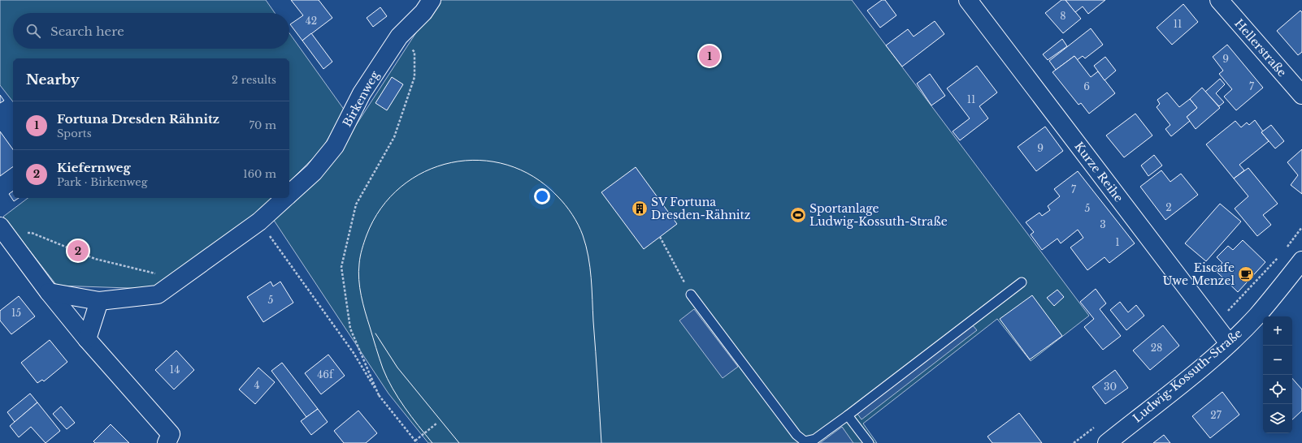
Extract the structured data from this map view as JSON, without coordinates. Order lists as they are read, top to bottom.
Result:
{
  "streets": {
    "street": [
      "Hellerstraße",
      "Birkenweg",
      "Kurze Reihe",
      "Ludwig-Kossuth-Straße"
    ]
  },
  "crossings": [
    ["Kurze Reihe", "Ludwig-Kossuth-Straße"]
  ],
  "places": {
    "building": ["SV Fortuna Dresden-Rähnitz"],
    "sports": ["Sportanlage Ludwig-Kossuth-Straße"],
    "cafe": ["Eiscafe Uwe Menzel"]
  },
  "house_numbers": [
    "8",
    "42",
    "11",
    "9",
    "6",
    "7",
    "11",
    "9",
    "7",
    "2",
    "5",
    "3",
    "1",
    "5",
    "15",
    "28",
    "14",
    "46f",
    "4",
    "30",
    "27"
  ],
  "page": {
    "search": "Search here",
    "pins": ["1", "2"],
    "heading": ["Nearby", "2 results"],
    "list": [
      {
        "mark": "1",
        "name": "Fortuna Dresden Rähnitz",
        "note": "Sports",
        "value": "70 m"
      },
      {
        "mark": "2",
        "name": "Kiefernweg",
        "note": "Park · Birkenweg",
        "value": "160 m"
      }
    ],
    "map_buttons": ["+", "−"]
  }
}
